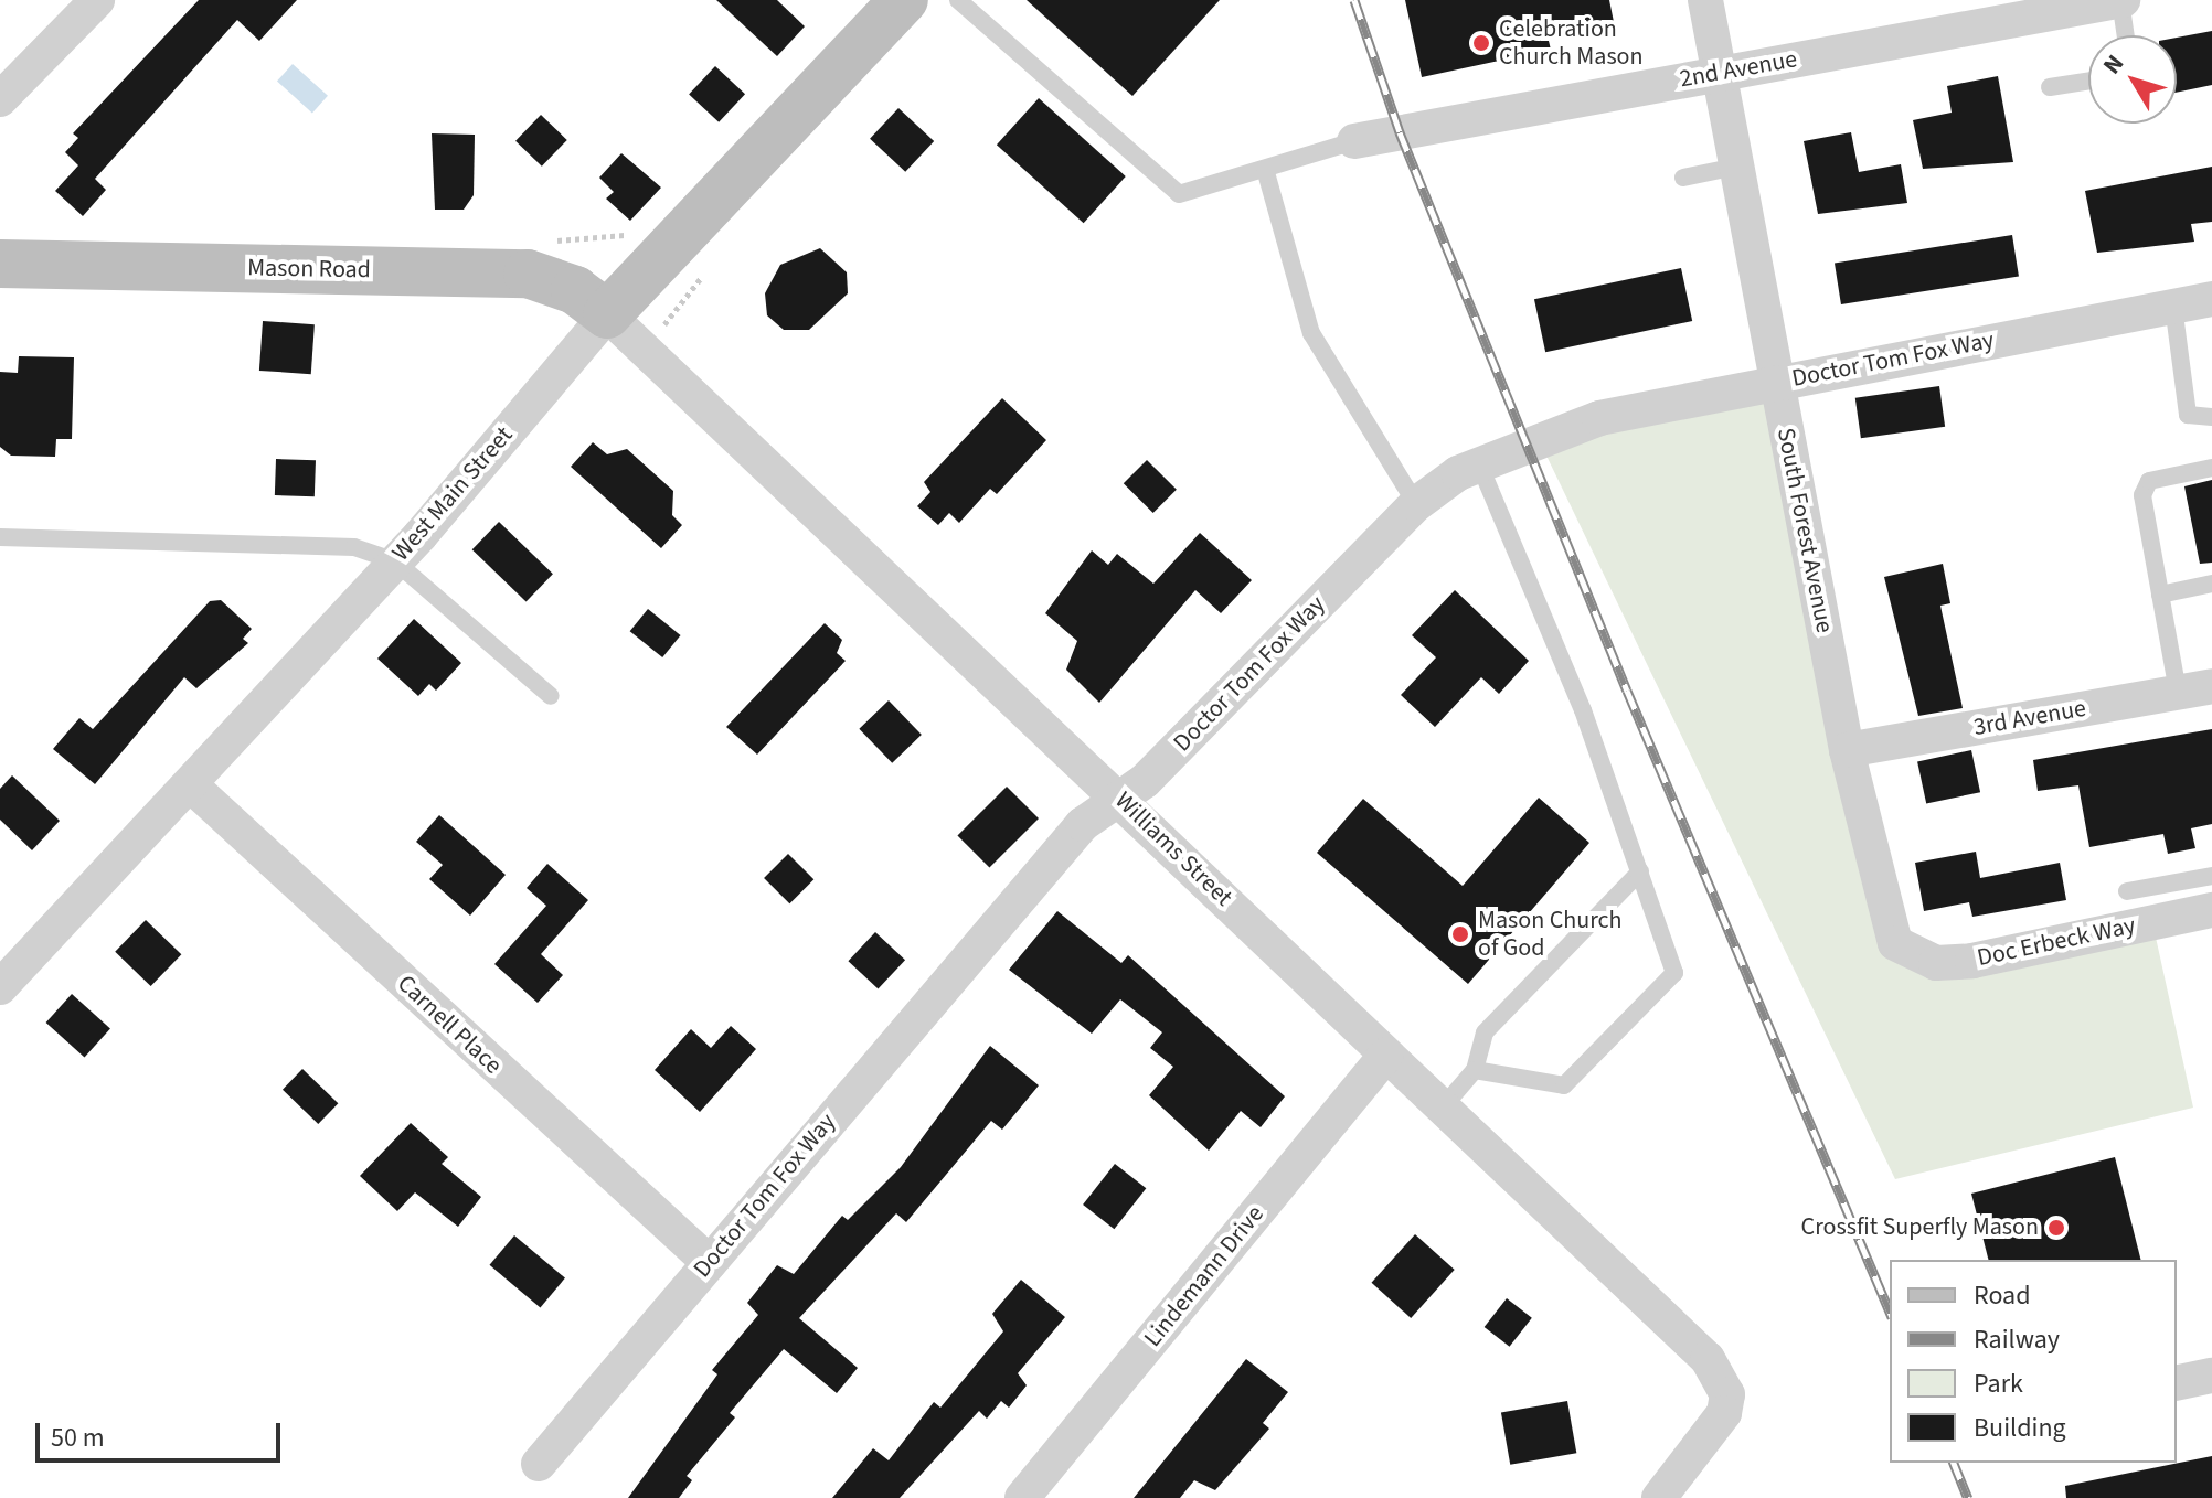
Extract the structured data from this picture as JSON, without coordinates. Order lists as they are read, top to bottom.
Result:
{
  "streets": {
    "main road": ["Mason Road", "West Main Street"],
    "street": [
      "2nd Avenue",
      "Doctor Tom Fox Way",
      "South Forest Avenue",
      "3rd Avenue",
      "Williams Street",
      "Doc Erbeck Way",
      "Carnell Place",
      "Lindemann Drive"
    ]
  },
  "crossings": [
    ["2nd Avenue", "South Forest Avenue"],
    ["Mason Road", "West Main Street"],
    ["Mason Road", "Williams Street"],
    ["Doctor Tom Fox Way", "South Forest Avenue"],
    ["Doctor Tom Fox Way", "Williams Street"],
    ["Doctor Tom Fox Way", "Carnell Place"],
    ["West Main Street", "Williams Street"],
    ["West Main Street", "Carnell Place"],
    ["South Forest Avenue", "3rd Avenue"],
    ["South Forest Avenue", "Doc Erbeck Way"],
    ["Williams Street", "Lindemann Drive"]
  ],
  "places": ["Celebration Church Mason", "Mason Church of God", "Crossfit Superfly Mason"],
  "legend": [
    "Road",
    "Railway",
    "Park",
    "Building"
  ],
  "scale_bar": "50 m",
  "north": "top left"
}
